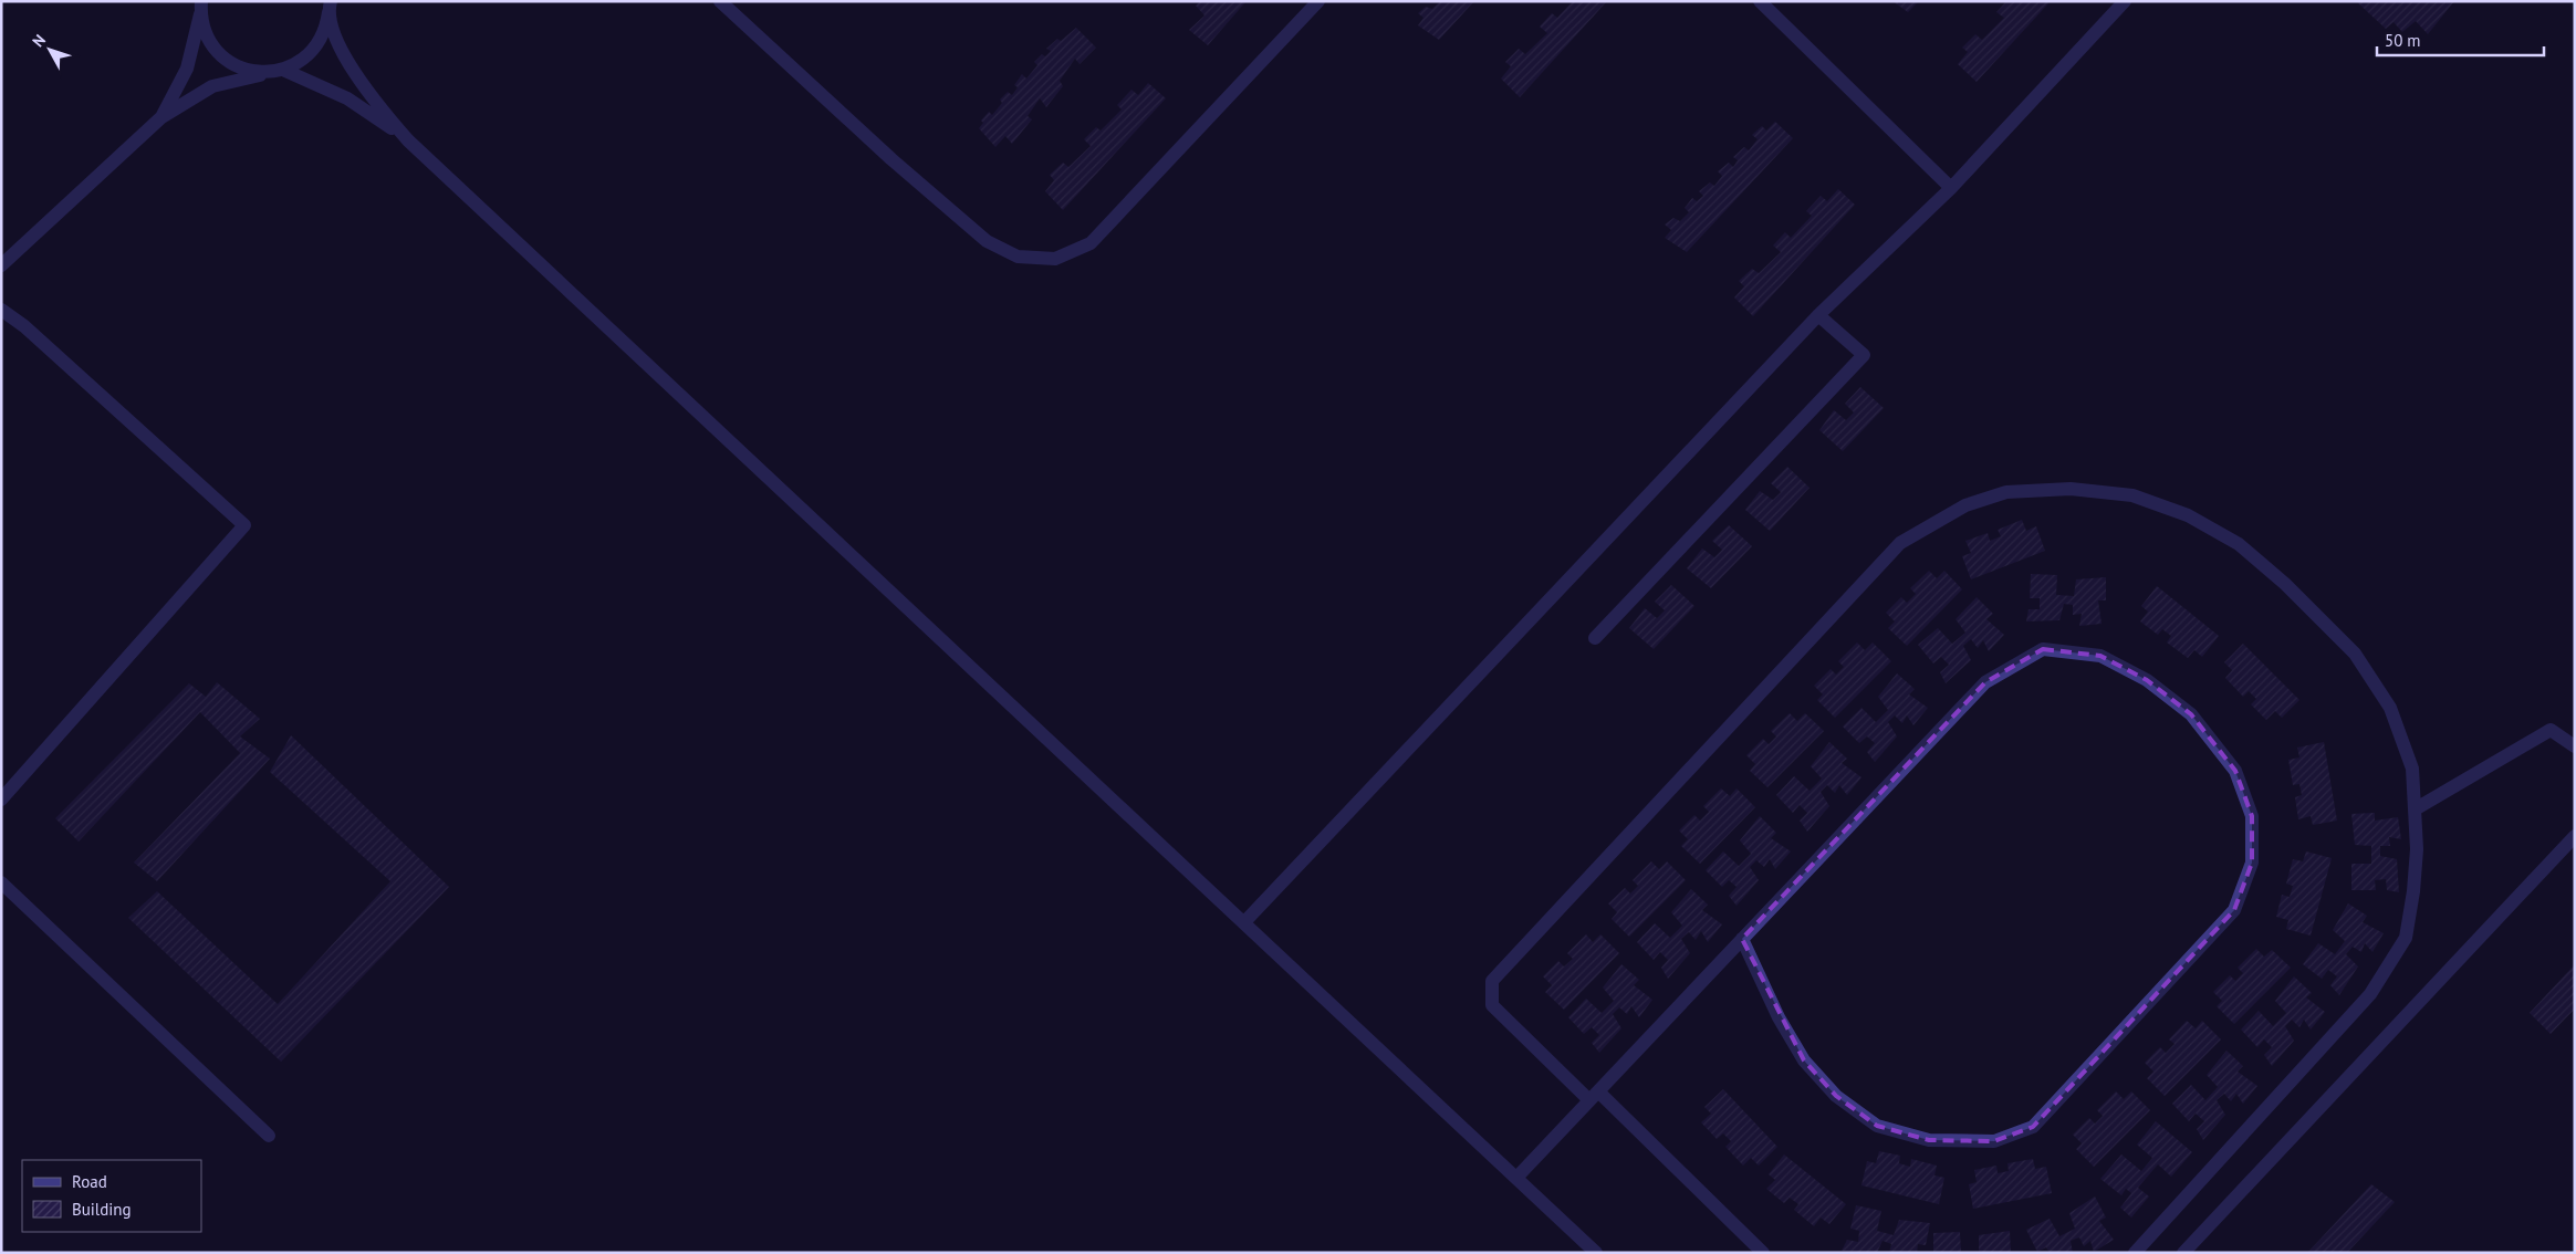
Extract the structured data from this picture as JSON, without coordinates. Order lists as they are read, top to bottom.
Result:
{
  "legend": ["Road", "Building"],
  "scale_bar": "50 m",
  "north": "top left"
}
